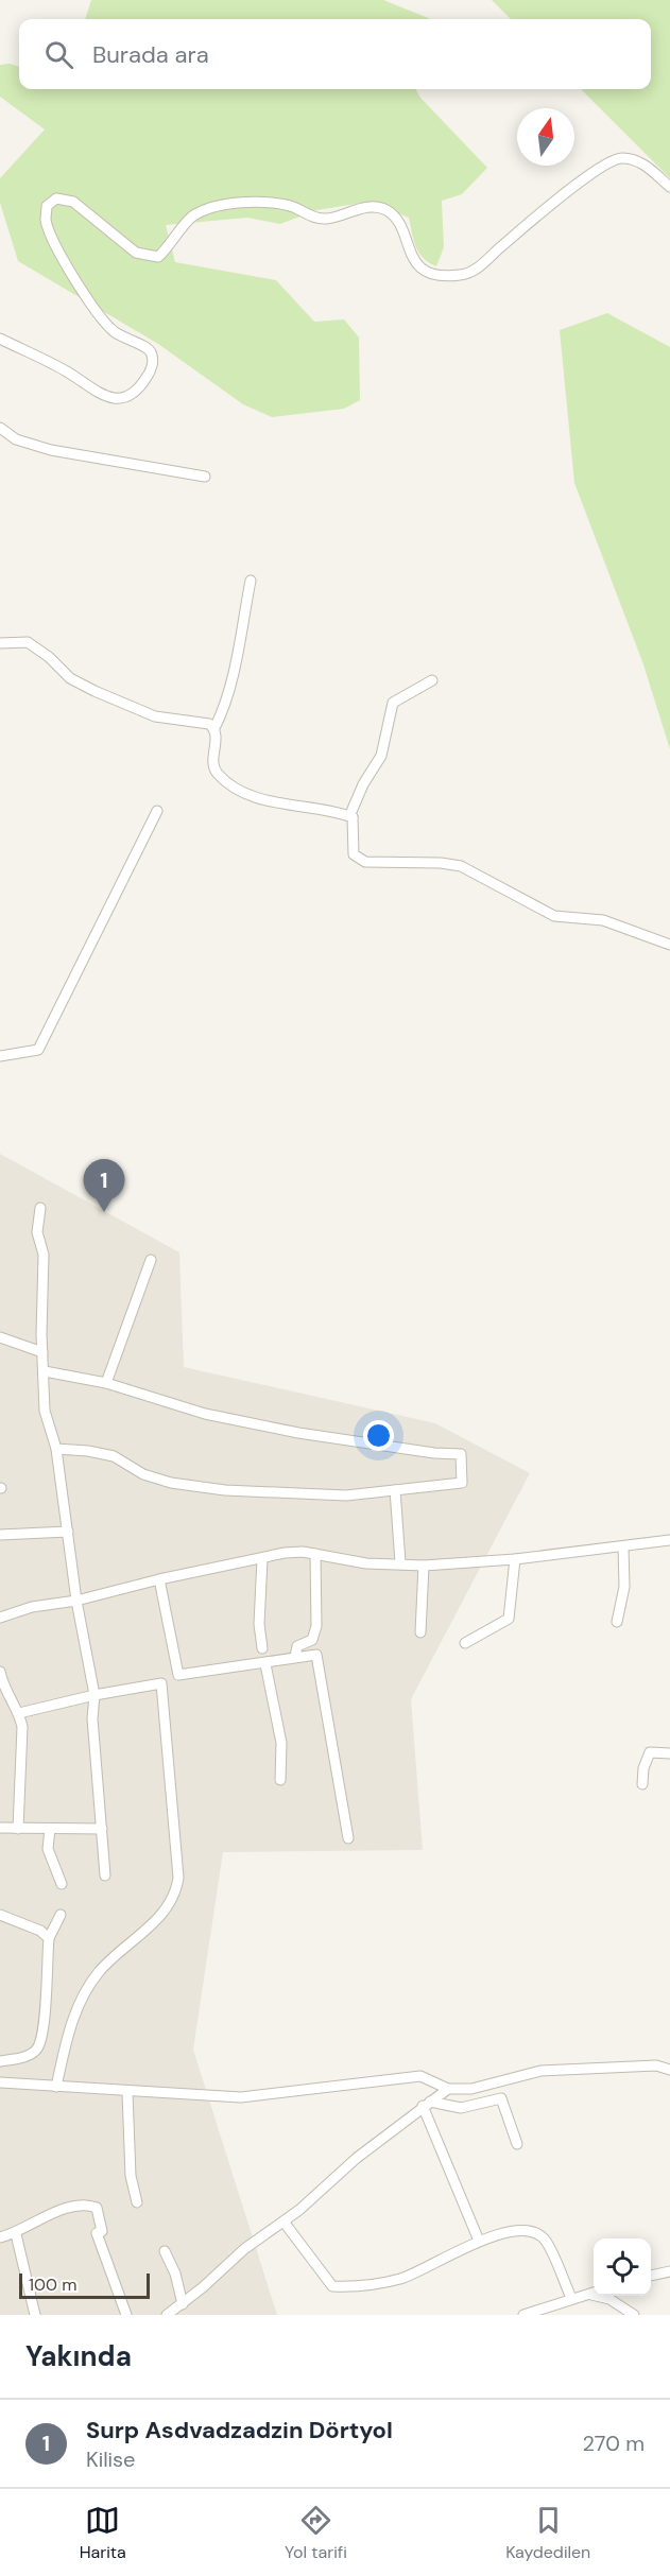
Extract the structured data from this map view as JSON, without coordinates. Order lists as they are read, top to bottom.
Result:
{
  "scale_bar": "100 m",
  "north": "top",
  "page": {
    "search": "Burada ara",
    "pins": "1",
    "scale": "100 m",
    "heading": "Yakında",
    "list": [
      {
        "mark": "1",
        "name": "Surp Asdvadzadzin Dörtyol",
        "note": "Kilise",
        "value": "270 m"
      }
    ],
    "nav": ["Harita", "Yol tarifi", "Kaydedilen"]
  }
}
